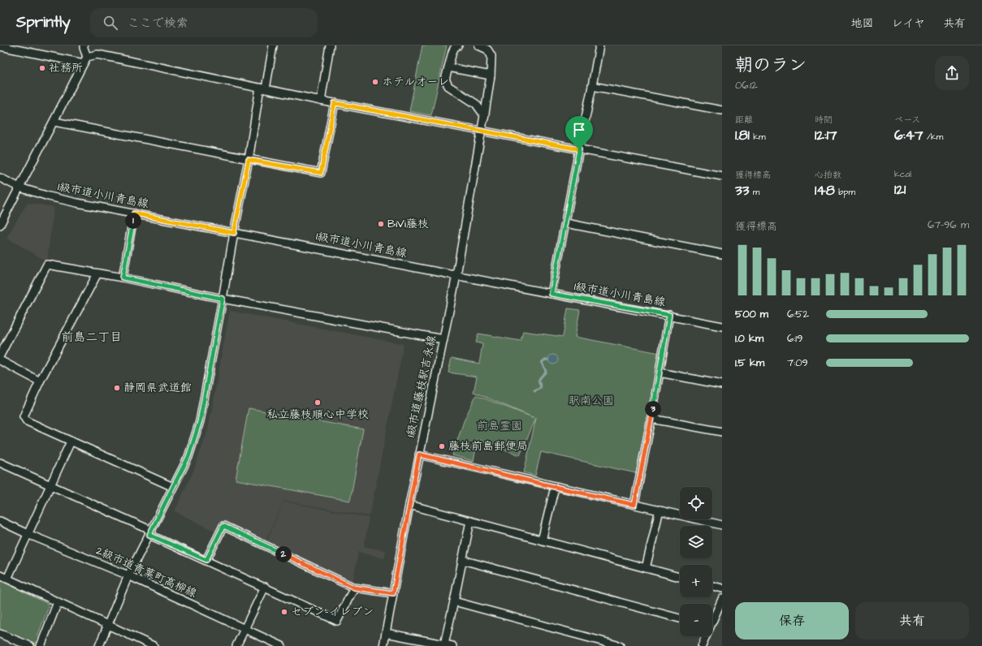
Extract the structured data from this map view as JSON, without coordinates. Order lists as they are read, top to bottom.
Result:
{
  "streets": {
    "street": ["1級市道小川青島線", "1級市道藤枝駅吉永線", "2級市道青葉町高柳線"]
  },
  "crossings": [
    ["1級市道小川青島線", "1級市道藤枝駅吉永線"]
  ],
  "districts": ["前島二丁目"],
  "parks": ["駅南公園", "前島霊園"],
  "places": [
    "社務所",
    "ホテルオーレ",
    "BiVi藤枝",
    "静岡県武道館",
    "私立藤枝順心中学校",
    "藤枝前島郵便局",
    "セブン-イレブン"
  ],
  "page": {
    "header": "Sprintly",
    "search": "ここで検索",
    "nav": ["地図", "レイヤ", "共有"],
    "heading": ["朝のラン", "06:12"],
    "stats": [
      ["距離", "1.81 km"],
      ["時間", "12:17"],
      ["ペース", "6:47 /km"],
      ["獲得標高", "33 m"],
      ["心拍数", "148 bpm"],
      ["kcal", "121"]
    ],
    "chart": ["獲得標高", "67–96 m"],
    "pins": ["1", "3", "2"],
    "list": [
      {
        "name": "500 m",
        "note": "6:52"
      },
      {
        "name": "1.0 km",
        "note": "6:19"
      },
      {
        "name": "1.5 km",
        "note": "7:09"
      }
    ],
    "map_buttons": ["+", "−"],
    "buttons": ["保存", "共有"]
  }
}
